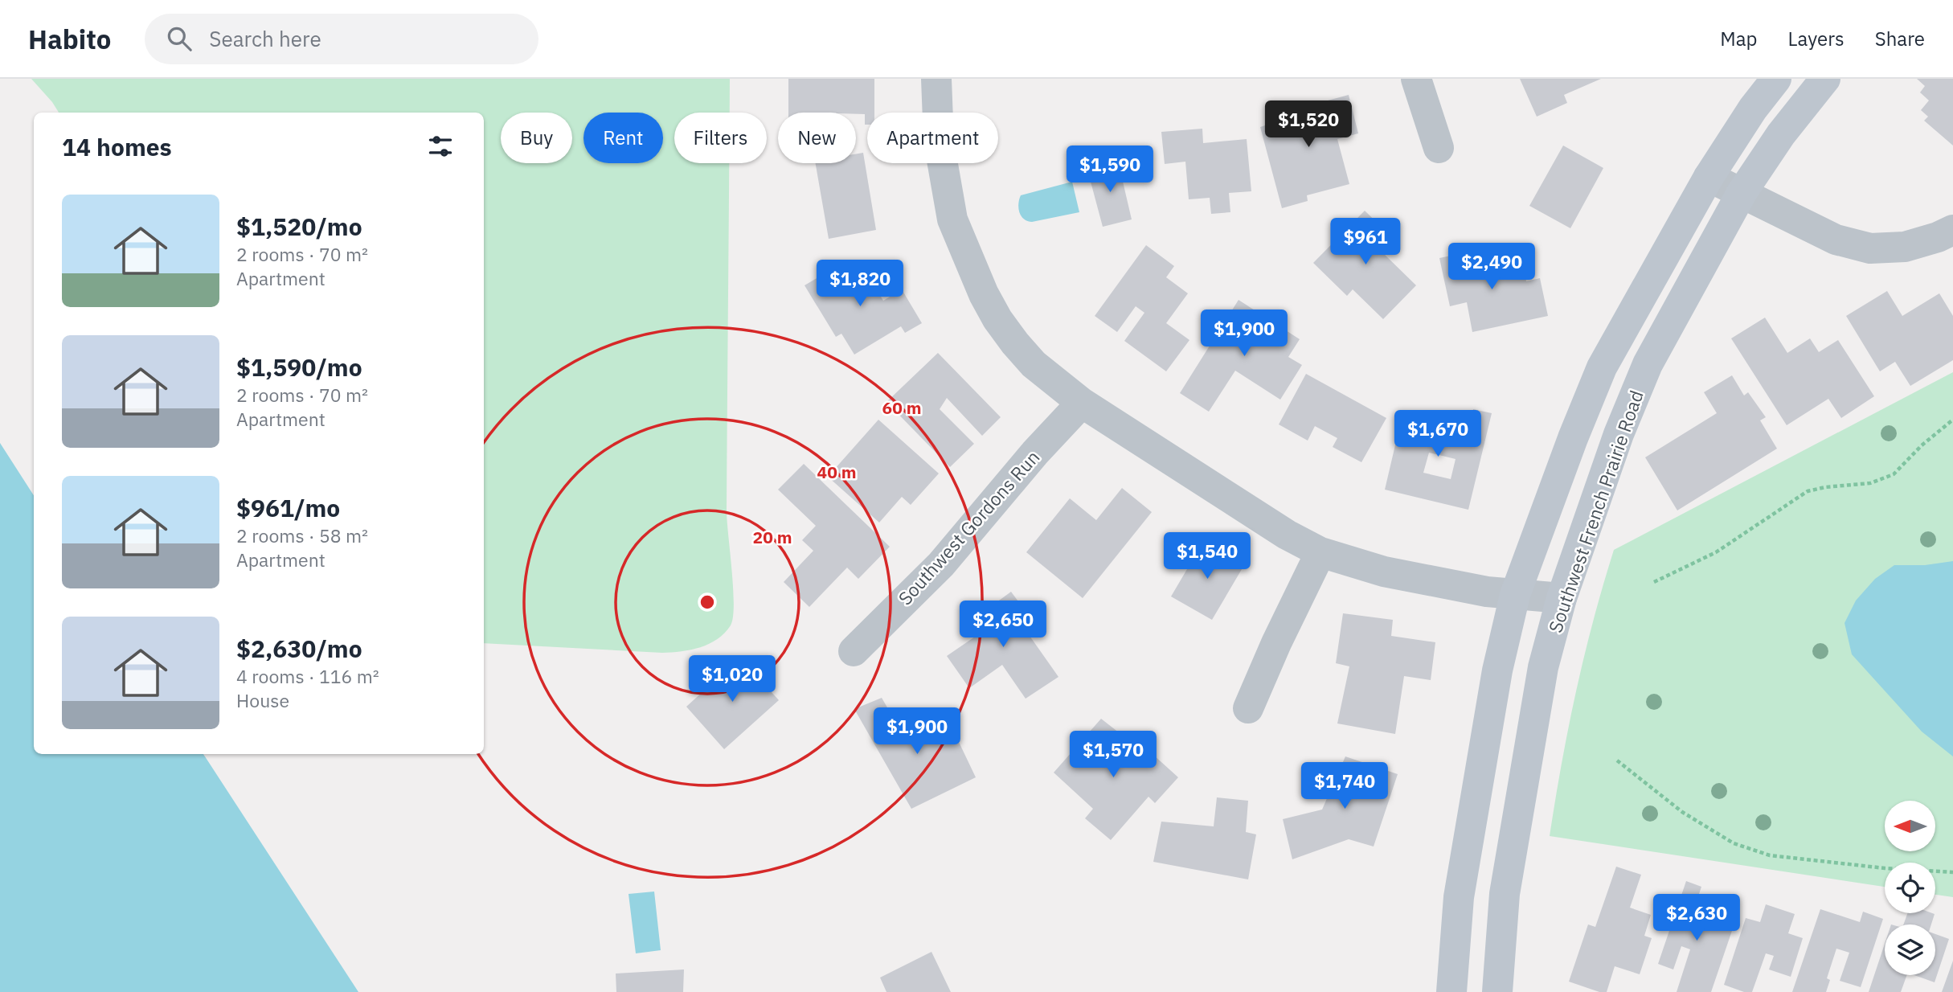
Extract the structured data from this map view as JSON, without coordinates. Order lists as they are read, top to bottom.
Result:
{
  "streets": {
    "street": ["Southwest French Prairie Road", "Southwest Gordons Run"]
  },
  "north": "left",
  "page": {
    "header": "Habito",
    "search": "Search here",
    "nav": ["Map", "Layers", "Share"],
    "price": [
      "$1,520",
      "$1,590",
      "$961",
      "$2,490",
      "$1,820",
      "$1,900",
      "$1,670",
      "$1,540",
      "$2,650",
      "$1,020",
      "$1,900",
      "$1,570",
      "$1,740",
      "$2,630"
    ],
    "chip": [
      "Buy",
      "Rent",
      "Filters",
      "New",
      "Apartment"
    ],
    "heading": "14 homes",
    "list": [
      {
        "name": "$1,520/mo",
        "note": "2 rooms · 70 m² · Apartment"
      },
      {
        "name": "$1,590/mo",
        "note": "2 rooms · 70 m² · Apartment"
      },
      {
        "name": "$961/mo",
        "note": "2 rooms · 58 m² · Apartment"
      },
      {
        "name": "$2,630/mo",
        "note": "4 rooms · 116 m² · House"
      }
    ]
  },
  "rings": ["60 m", "40 m", "20 m"]
}
